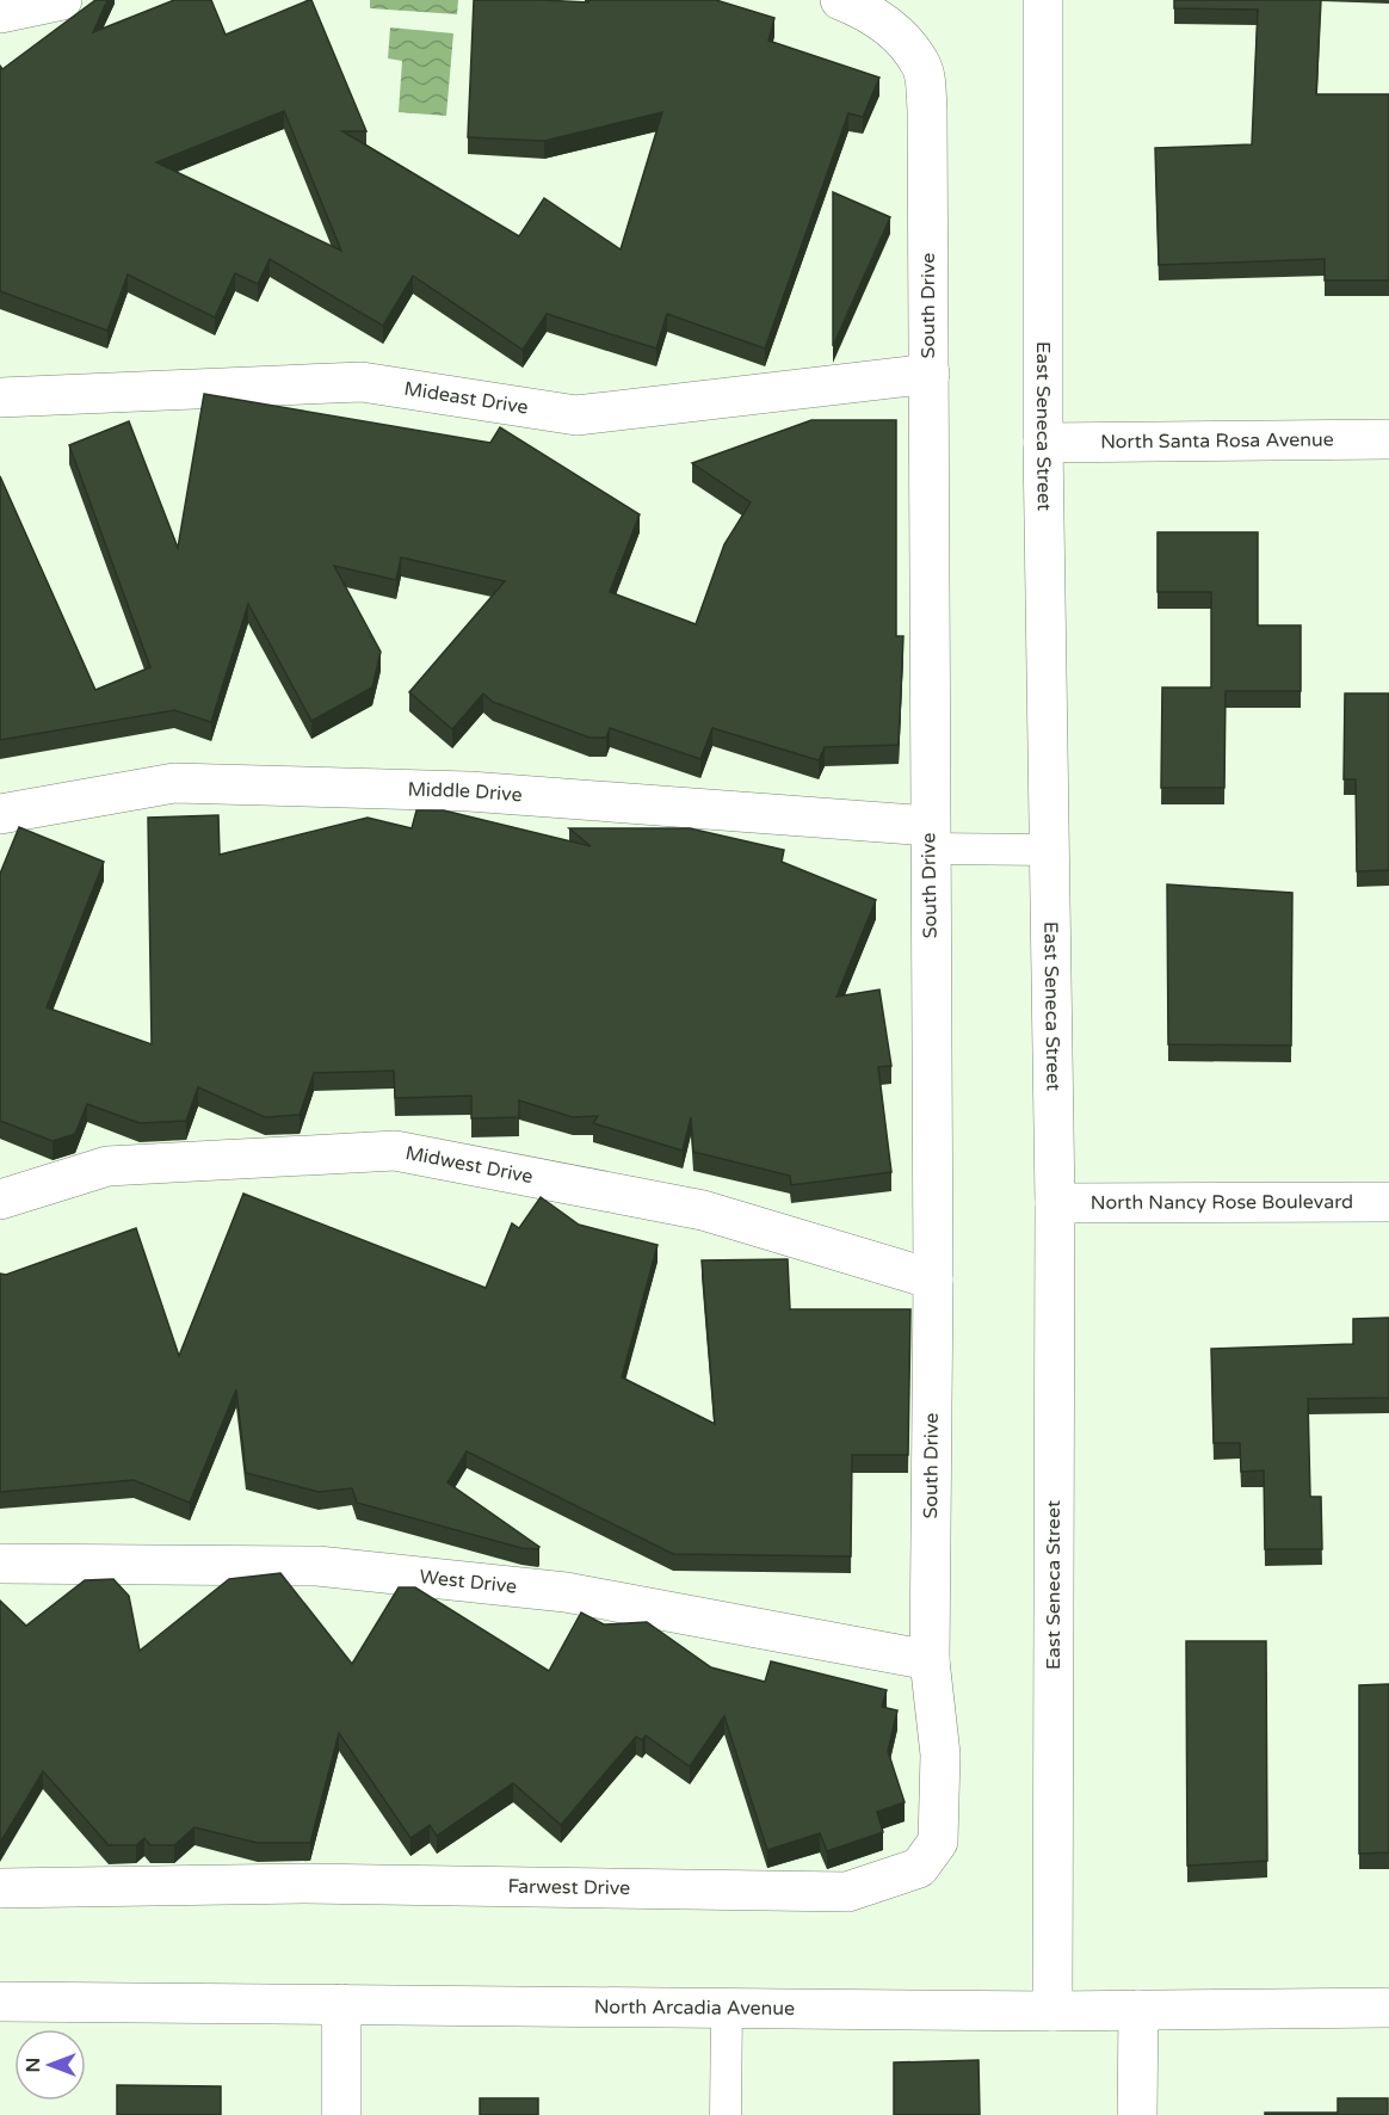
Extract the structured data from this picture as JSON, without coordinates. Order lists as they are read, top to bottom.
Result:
{
  "streets": {
    "street": [
      "South Drive",
      "Mideast Drive",
      "East Seneca Street",
      "North Santa Rosa Avenue",
      "Middle Drive",
      "Midwest Drive",
      "North Nancy Rose Boulevard",
      "West Drive",
      "Farwest Drive",
      "North Arcadia Avenue"
    ]
  },
  "crossings": [
    ["South Drive", "Mideast Drive"],
    ["South Drive", "Middle Drive"],
    ["South Drive", "Midwest Drive"],
    ["South Drive", "West Drive"],
    ["South Drive", "Farwest Drive"],
    ["East Seneca Street", "North Santa Rosa Avenue"],
    ["East Seneca Street", "North Nancy Rose Boulevard"],
    ["East Seneca Street", "North Arcadia Avenue"],
    ["West Drive", "Farwest Drive"]
  ],
  "north": "left"
}
